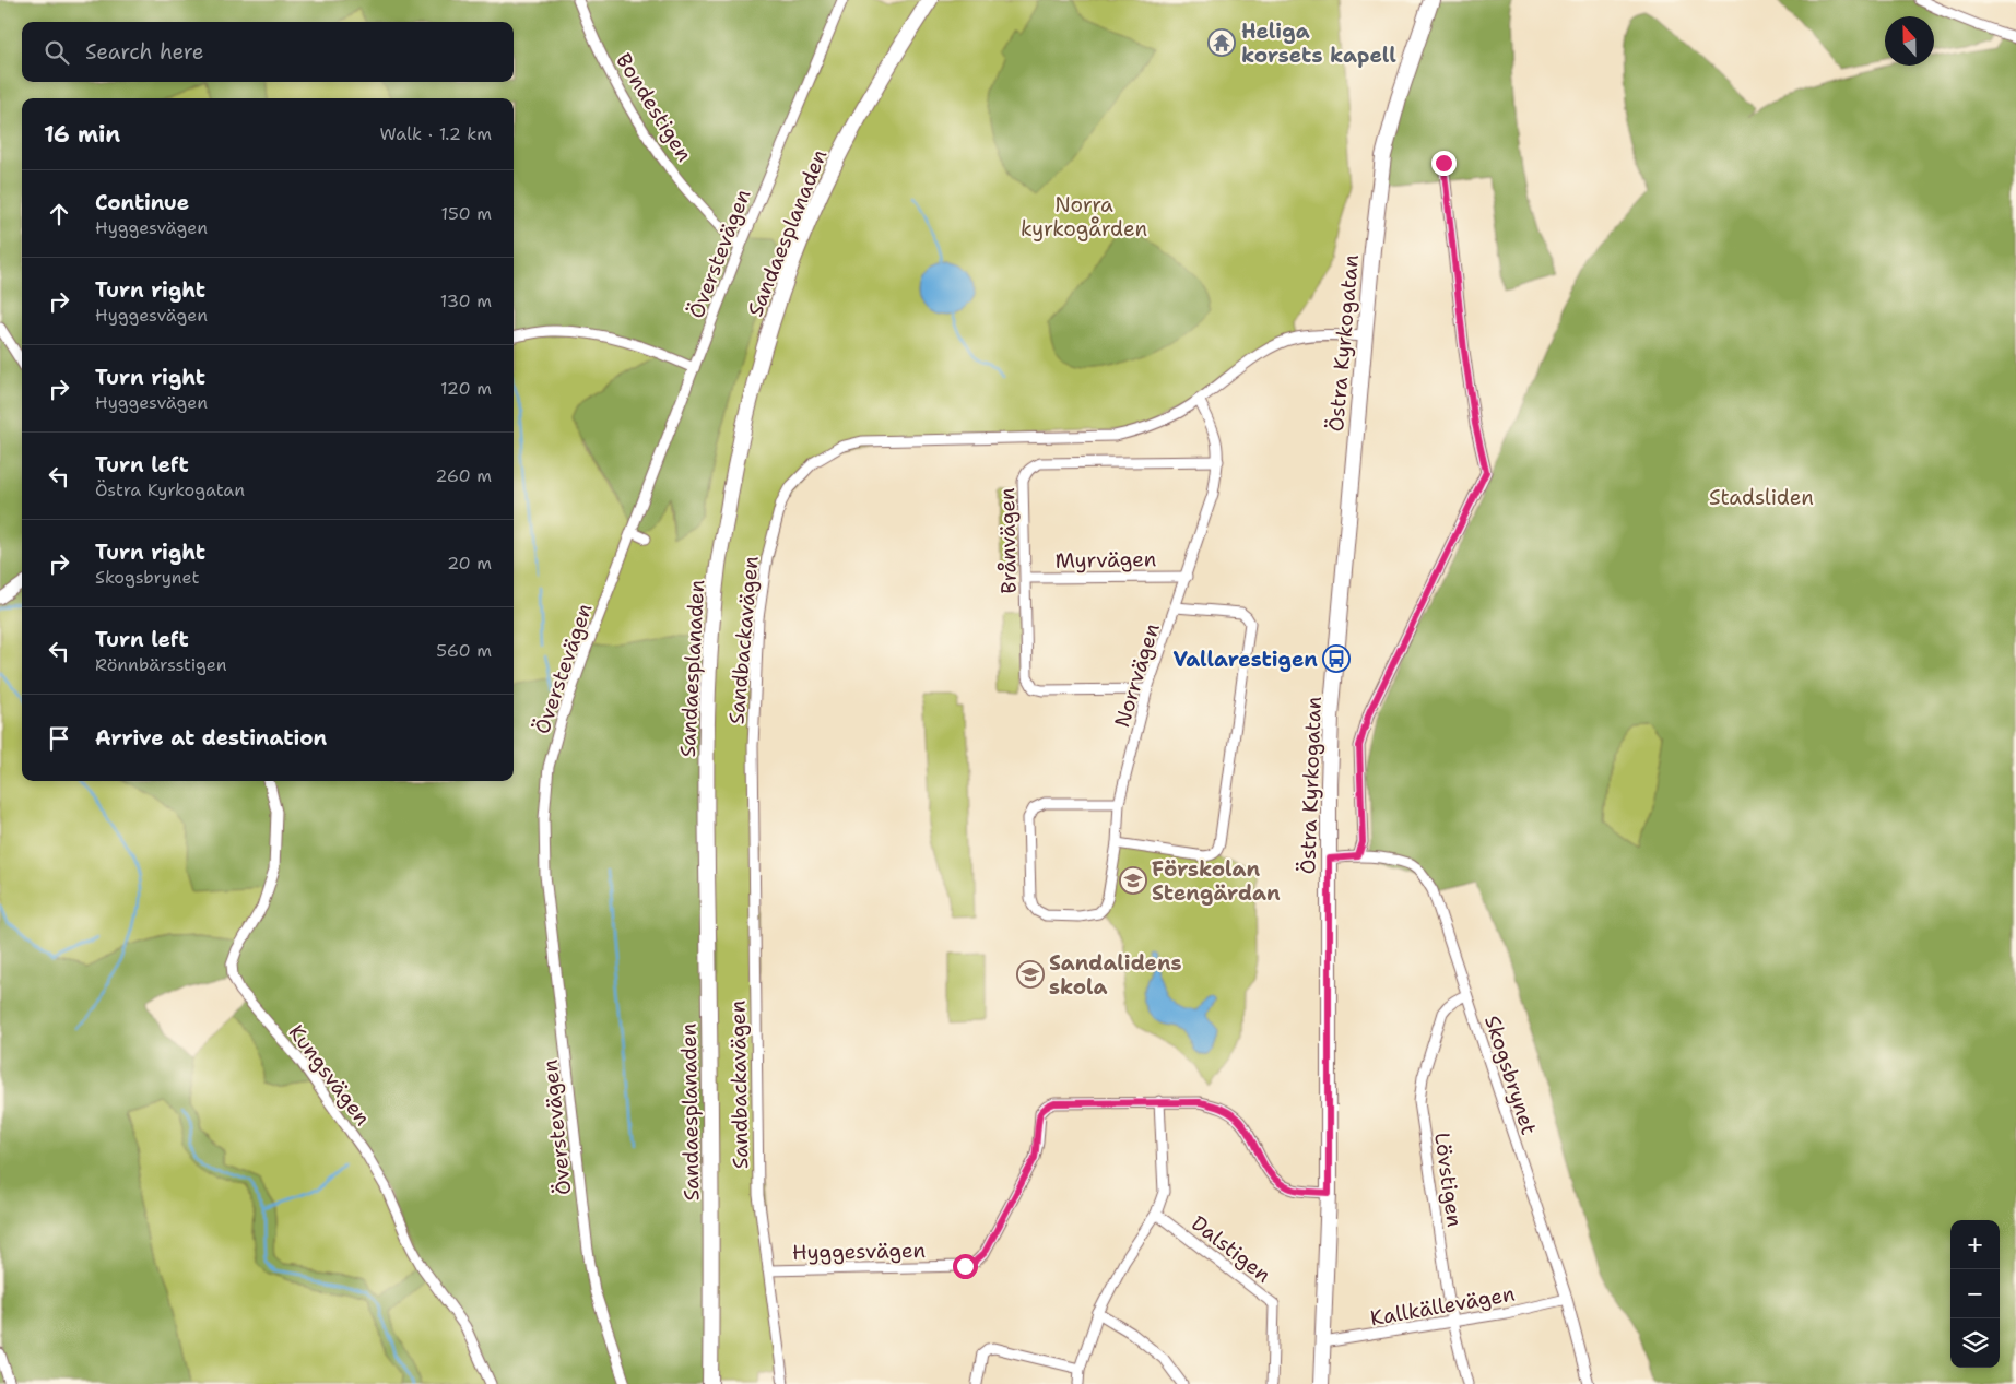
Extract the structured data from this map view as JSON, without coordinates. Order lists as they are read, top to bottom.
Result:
{
  "streets": {
    "main road": ["Sandaesplanaden", "Östra Kyrkogatan"],
    "street": [
      "Bondestigen",
      "Överstevägen",
      "Brånvägen",
      "Myrvägen",
      "Sandbackavägen",
      "Norrvägen",
      "Kungsvägen",
      "Skogsbrynet",
      "Lövstigen",
      "Dalstigen",
      "Hyggesvägen",
      "Kallkällevägen"
    ]
  },
  "crossings": [
    ["Bondestigen", "Överstevägen"],
    ["Östra Kyrkogatan", "Sandbackavägen"],
    ["Östra Kyrkogatan", "Skogsbrynet"],
    ["Östra Kyrkogatan", "Hyggesvägen"],
    ["Östra Kyrkogatan", "Kallkällevägen"],
    ["Brånvägen", "Myrvägen"],
    ["Brånvägen", "Norrvägen"],
    ["Myrvägen", "Norrvägen"],
    ["Sandbackavägen", "Norrvägen"],
    ["Sandbackavägen", "Hyggesvägen"],
    ["Skogsbrynet", "Lövstigen"],
    ["Skogsbrynet", "Kallkällevägen"],
    ["Lövstigen", "Kallkällevägen"]
  ],
  "parks": ["Norra kyrkogården", "Stadsliden"],
  "places": {
    "temple": ["Heliga korsets kapell"],
    "bus stop": ["Vallarestigen"],
    "school or university": ["Förskolan Stengärdan", "Sandalidens skola"]
  },
  "north": "top",
  "page": {
    "search": "Search here",
    "heading": ["16 min", "Walk · 1.2 km"],
    "list": [
      ["Continue", "Hyggesvägen", "150 m"],
      ["Turn right", "Hyggesvägen", "130 m"],
      ["Turn right", "Hyggesvägen", "120 m"],
      ["Turn left", "Östra Kyrkogatan", "260 m"],
      ["Turn right", "Skogsbrynet", "20 m"],
      ["Turn left", "Rönnbärsstigen", "560 m"],
      "Arrive at destination"
    ],
    "map_buttons": ["+", "−"]
  }
}
